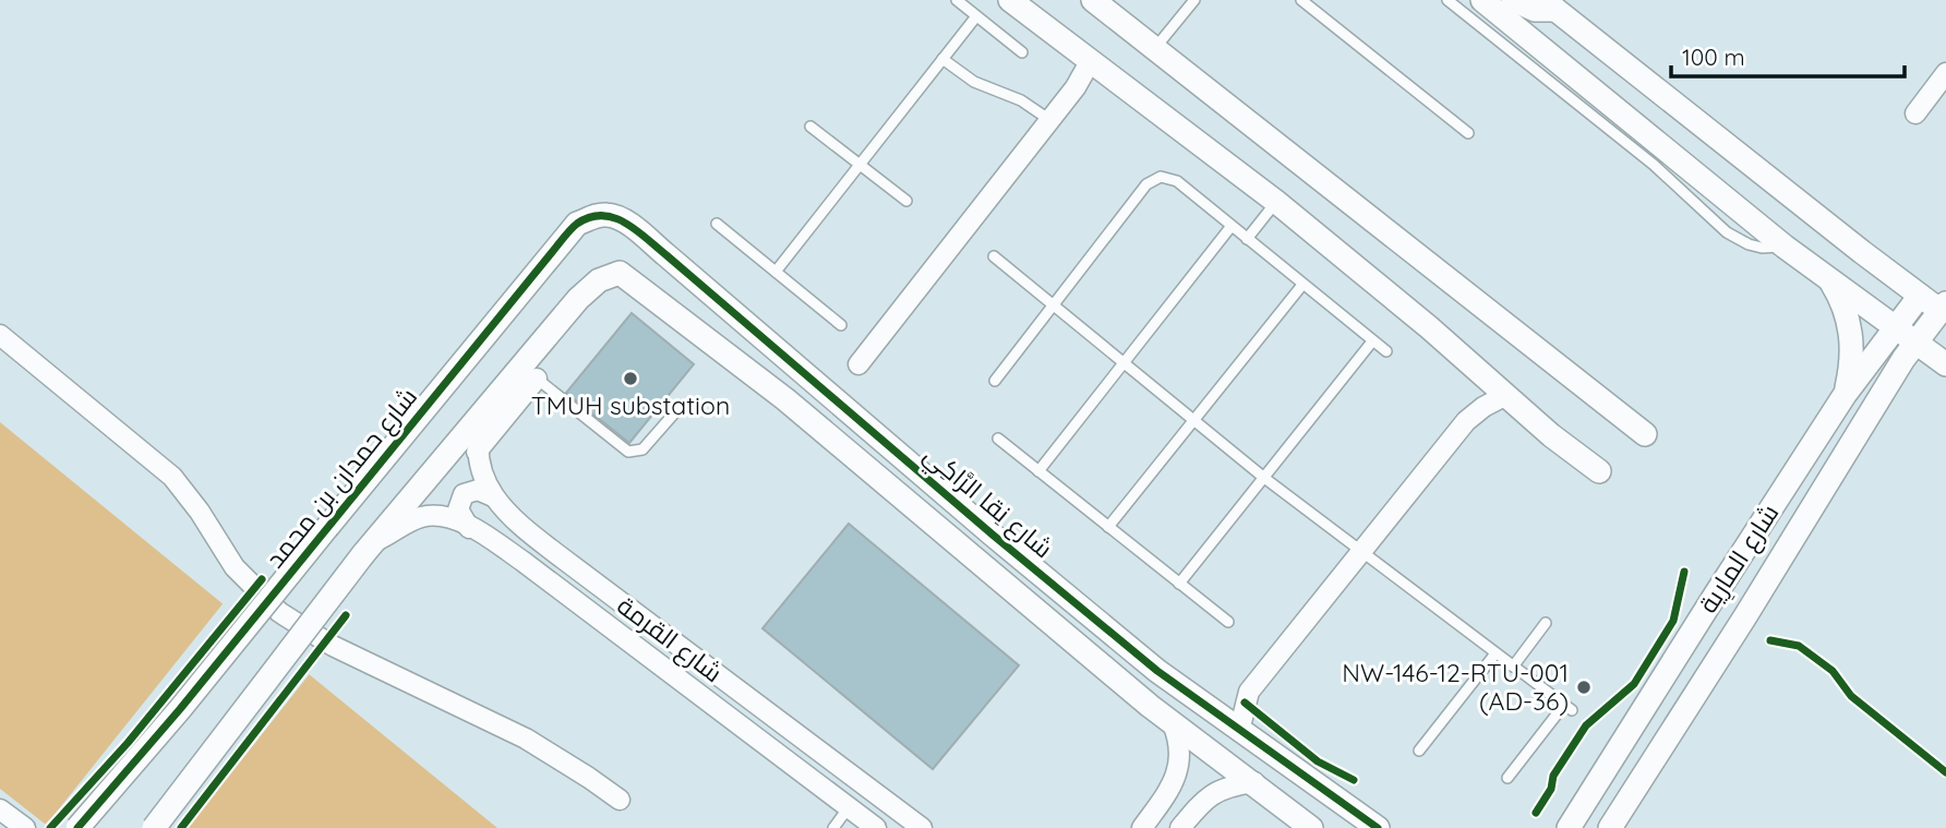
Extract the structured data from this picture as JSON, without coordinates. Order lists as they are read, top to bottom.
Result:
{
  "streets": {
    "street": [
      "شارع حمدان بن محمد",
      "شارع نِقا الرَّاكِي",
      "شارع المارِية",
      "شارع القرمة"
    ]
  },
  "crossings": [
    ["شارع حمدان بن محمد", "شارع نِقا الرَّاكِي"],
    ["شارع نِقا الرَّاكِي", "شارع القرمة"]
  ],
  "places": ["TMUH substation", "NW-146-12-RTU-001 (AD-36)"],
  "scale_bar": "100 m"
}
